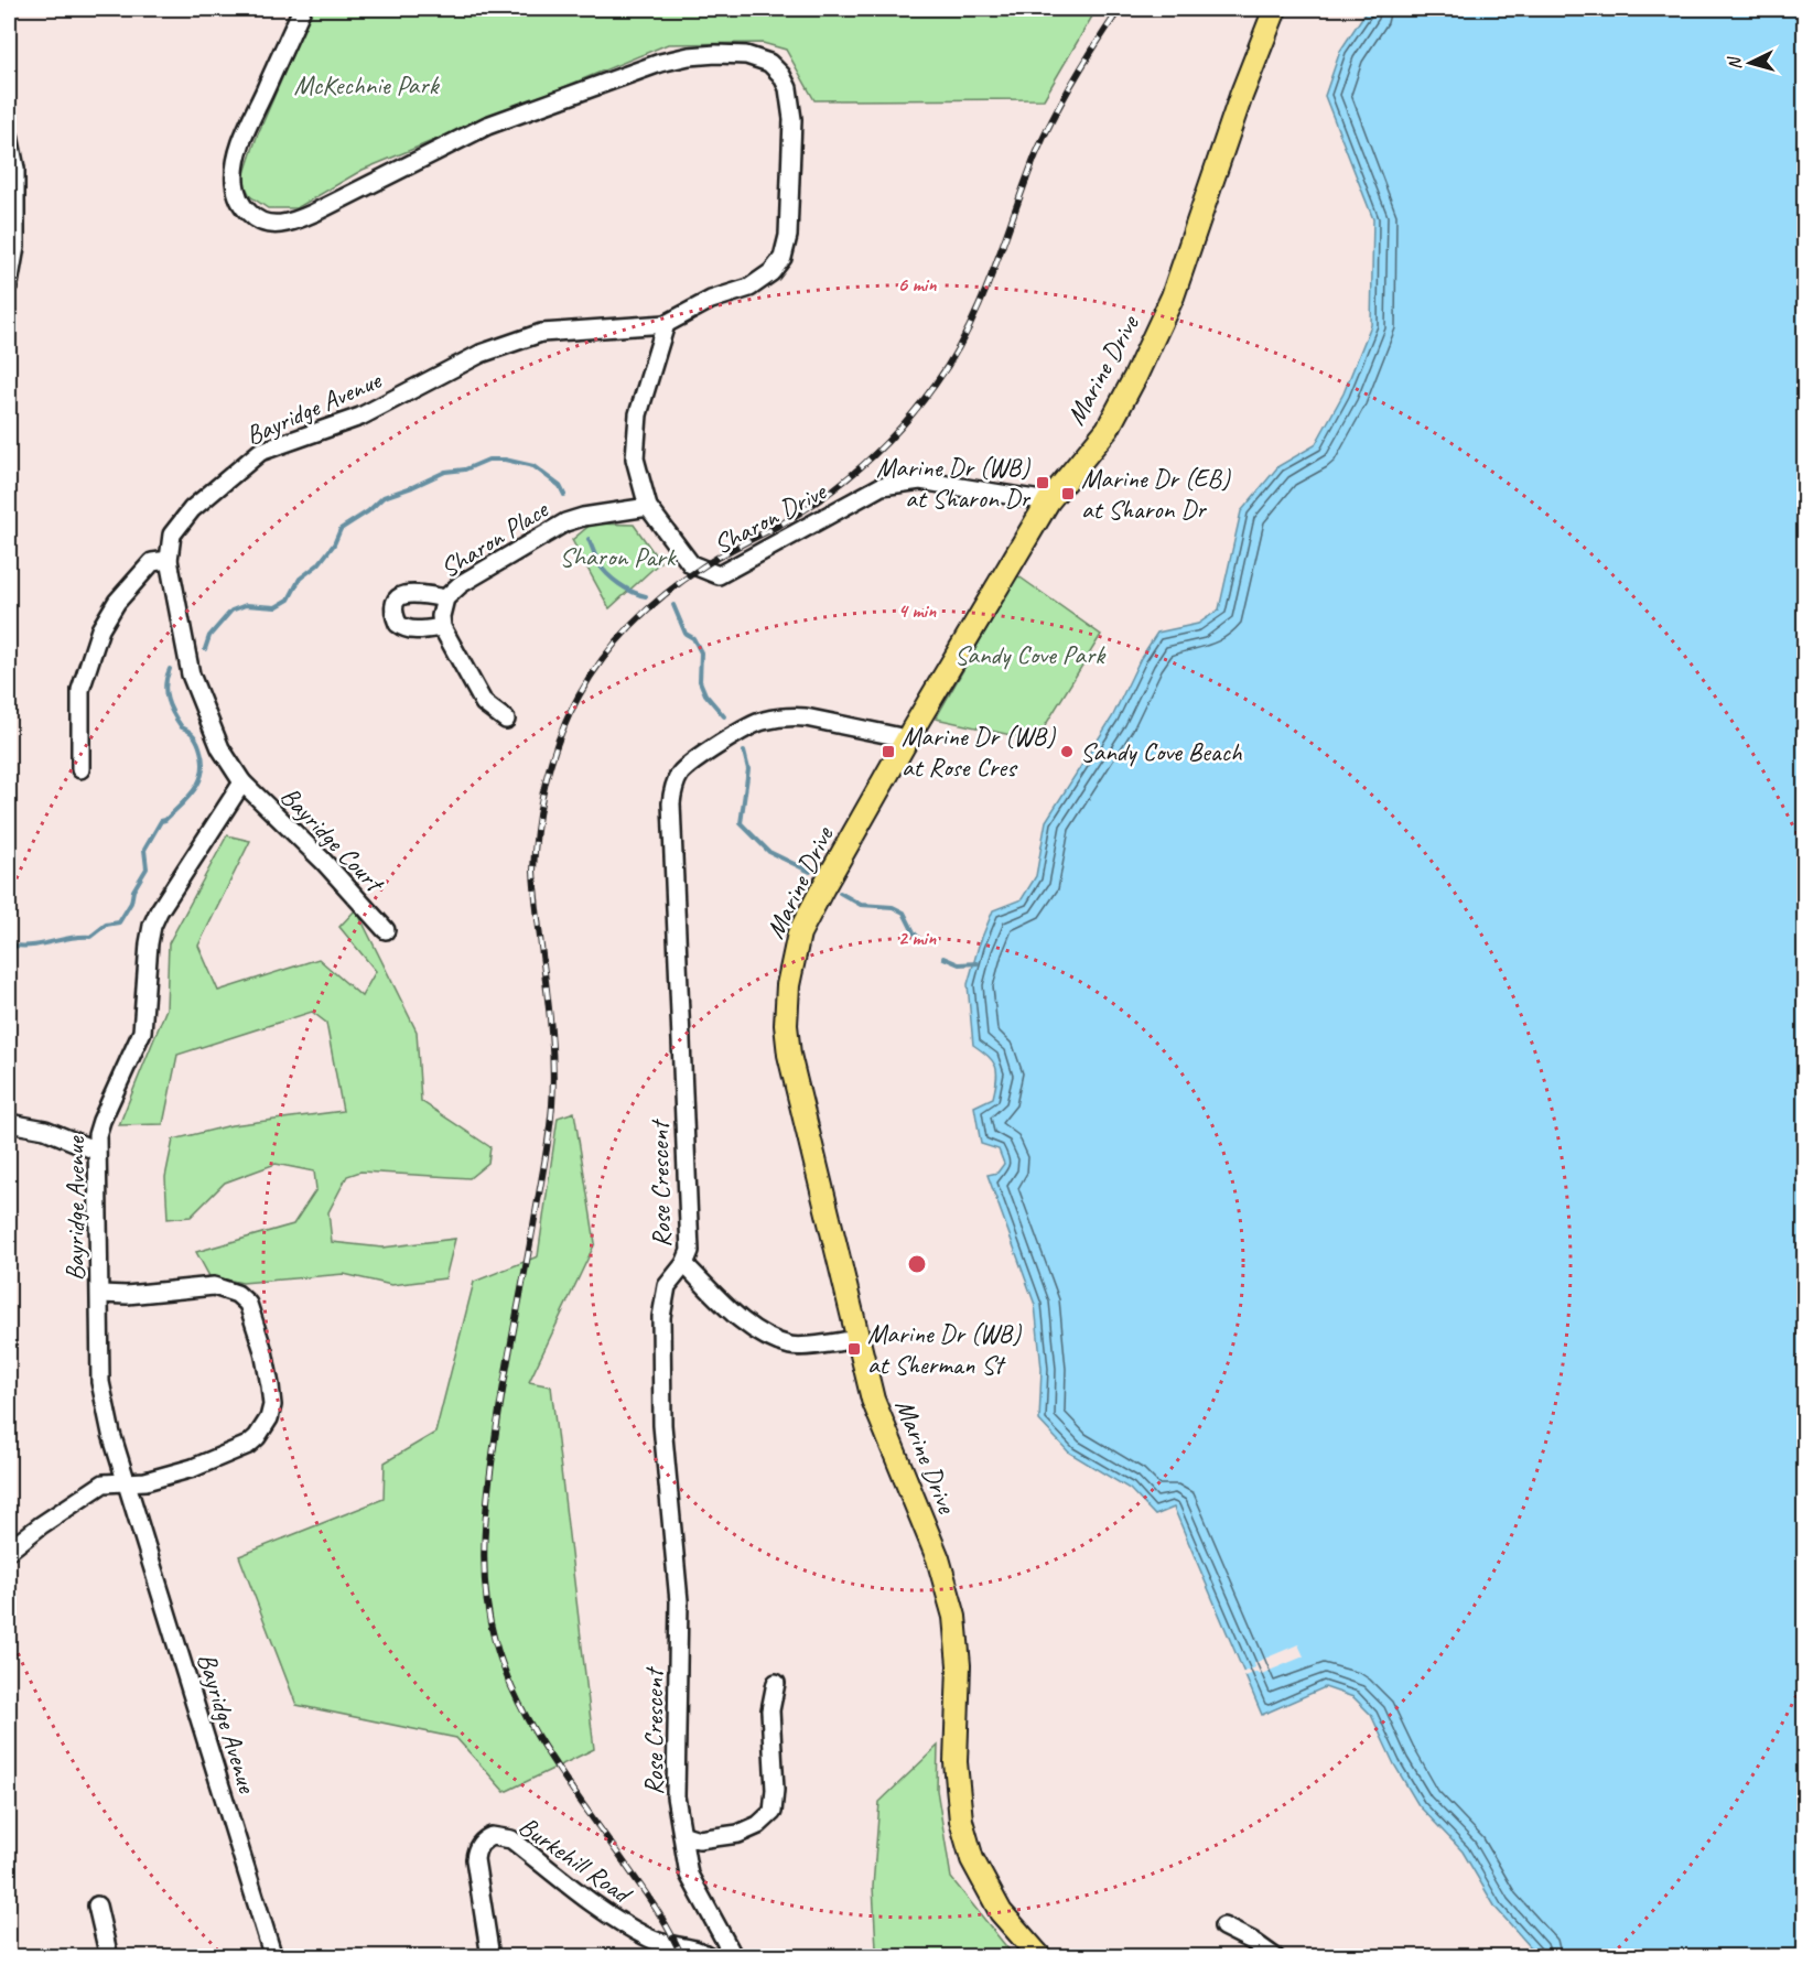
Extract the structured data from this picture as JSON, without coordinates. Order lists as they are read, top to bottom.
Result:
{
  "streets": {
    "main road": ["Marine Drive"],
    "street": [
      "Bayridge Avenue",
      "Sharon Drive",
      "Sharon Place",
      "Bayridge Court",
      "Rose Crescent",
      "Burkehill Road"
    ]
  },
  "crossings": [
    ["Marine Drive", "Sharon Drive"],
    ["Marine Drive", "Rose Crescent"],
    ["Bayridge Avenue", "Sharon Drive"],
    ["Bayridge Avenue", "Bayridge Court"],
    ["Sharon Drive", "Sharon Place"]
  ],
  "parks": ["McKechnie Park", "Sharon Park", "Sandy Cove Park"],
  "places": {
    "transit": [
      "Marine Dr (WB) at Sharon Dr",
      "Marine Dr (EB) at Sharon Dr",
      "Marine Dr (WB) at Rose Cres",
      "Marine Dr (WB) at Sherman St"
    ],
    "other": ["Sandy Cove Beach"]
  },
  "north": "left",
  "rings": ["6 min", "4 min", "2 min"]
}
